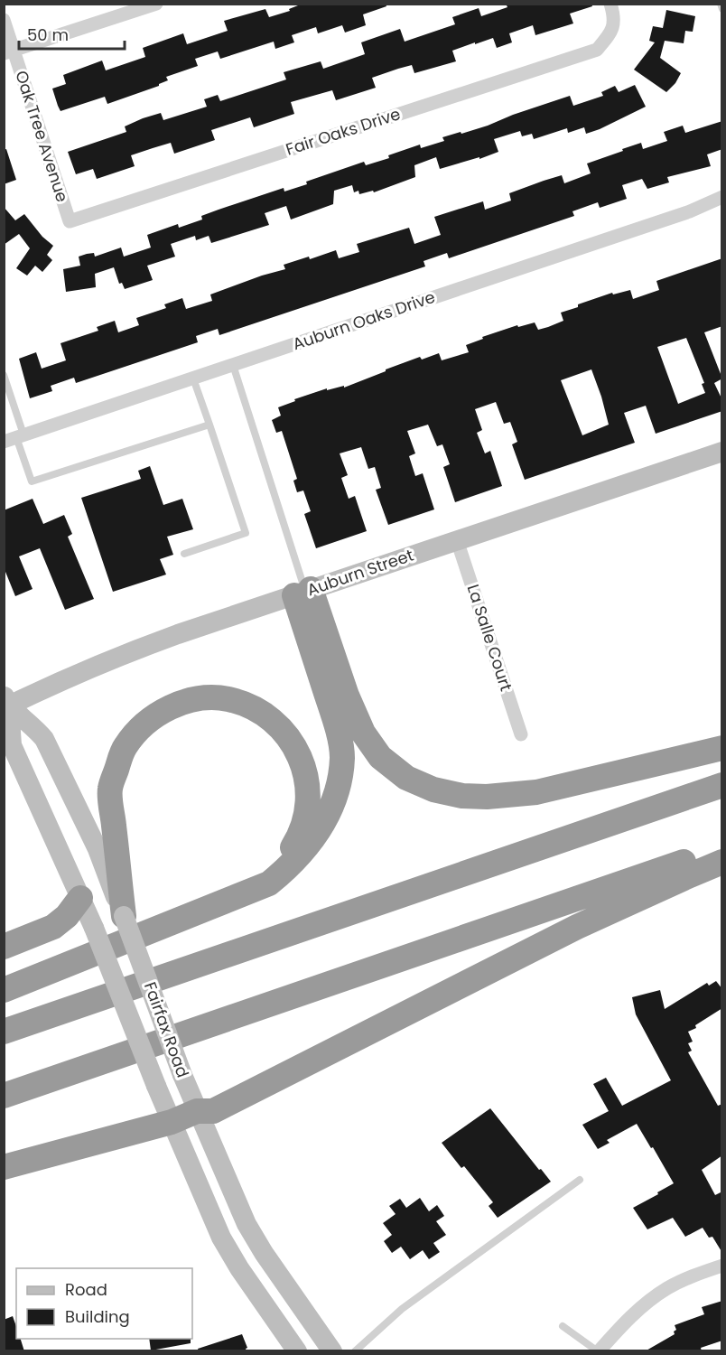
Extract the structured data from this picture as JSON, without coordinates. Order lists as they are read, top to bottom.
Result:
{
  "streets": {
    "main road": ["Auburn Street", "Fairfax Road"],
    "street": [
      "Fair Oaks Drive",
      "Oak Tree Avenue",
      "Auburn Oaks Drive",
      "La Salle Court"
    ]
  },
  "crossings": [
    ["Fair Oaks Drive", "Oak Tree Avenue"],
    ["Auburn Street", "La Salle Court"],
    ["Auburn Street", "Fairfax Road"]
  ],
  "legend": ["Road", "Building"],
  "scale_bar": "50 m"
}
